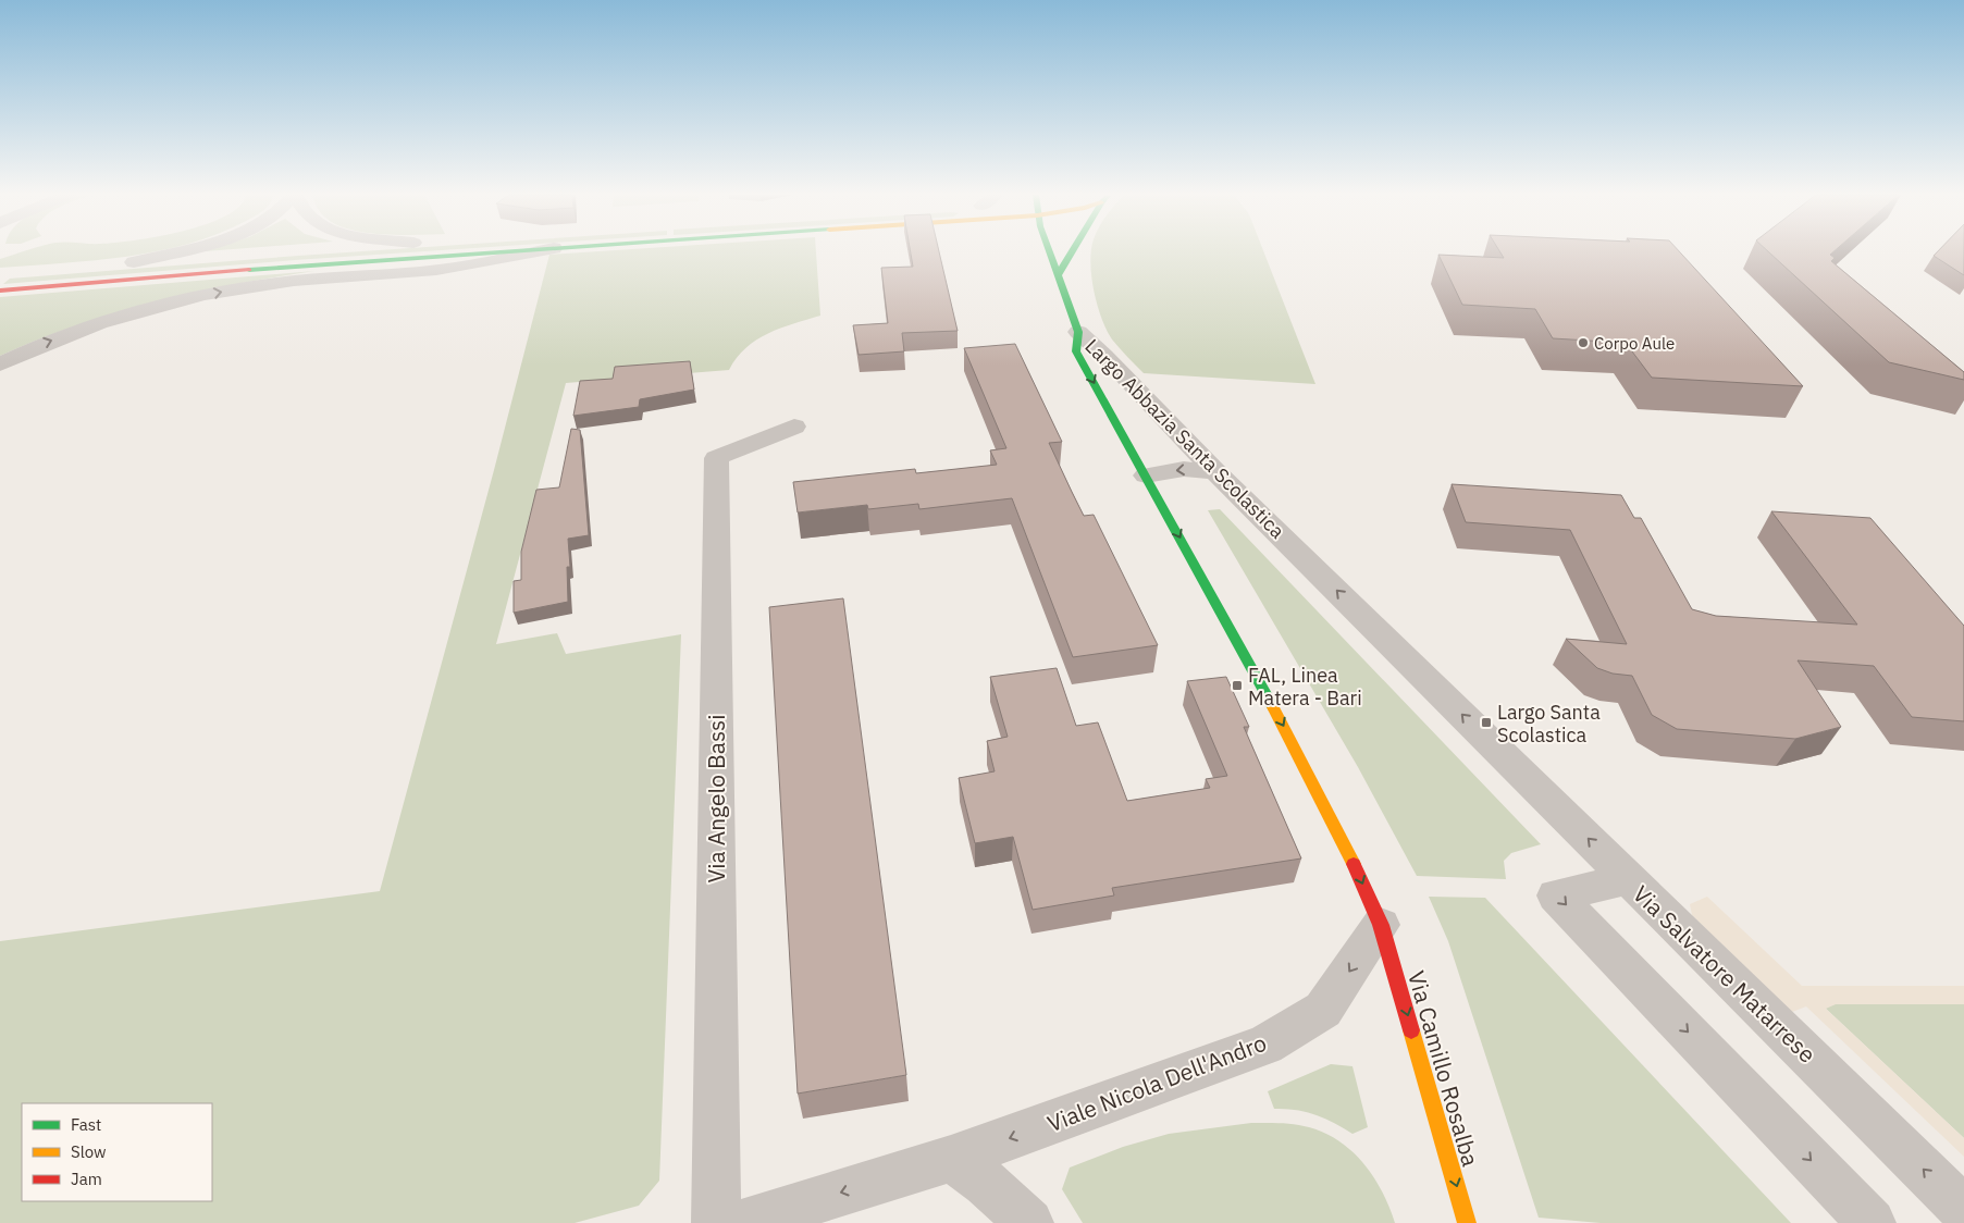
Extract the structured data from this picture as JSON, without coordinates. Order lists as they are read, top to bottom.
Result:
{
  "streets": {
    "street": [
      "Largo Abbazia Santa Scolastica",
      "Via Angelo Bassi",
      "Via Salvatore Matarrese",
      "Via Camillo Rosalba",
      "Viale Nicola Dell'Andro"
    ]
  },
  "crossings": [
    ["Largo Abbazia Santa Scolastica", "Via Salvatore Matarrese"],
    ["Largo Abbazia Santa Scolastica", "Via Camillo Rosalba"],
    ["Largo Abbazia Santa Scolastica", "Viale Nicola Dell'Andro"],
    ["Via Camillo Rosalba", "Viale Nicola Dell'Andro"]
  ],
  "one_way": ["Via Camillo Rosalba", "Viale Nicola Dell'Andro"],
  "places": {
    "other": ["Corpo Aule"],
    "transit": ["FAL, Linea Matera - Bari", "Largo Santa Scolastica"]
  },
  "legend": ["Fast", "Slow", "Jam"]
}
